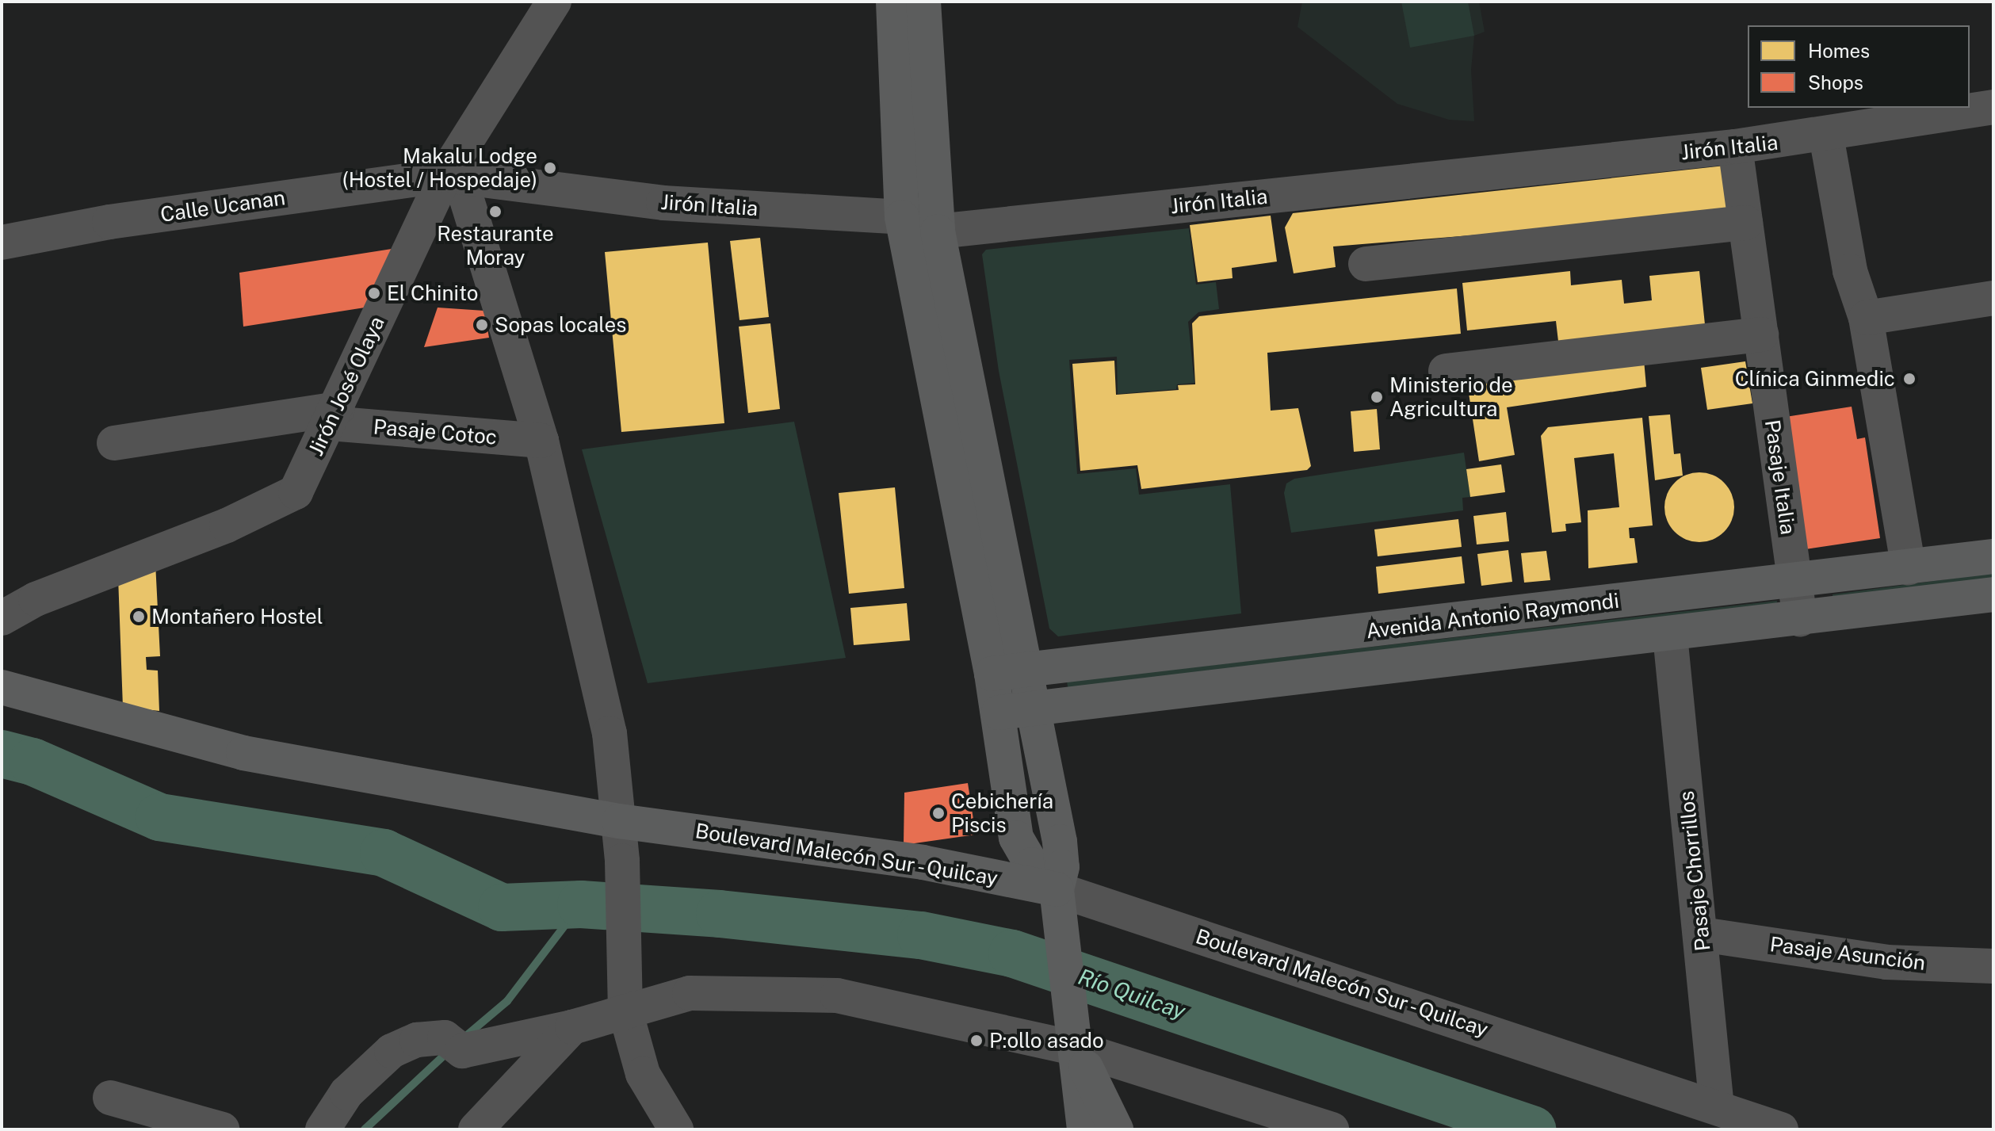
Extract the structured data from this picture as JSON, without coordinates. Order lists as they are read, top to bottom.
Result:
{
  "streets": {
    "main road": ["Avenida Antonio Raymondi", "Boulevard Malecón Sur - Quilcay"],
    "street": [
      "Jirón Italia",
      "Calle Ucanan",
      "Jirón José Olaya",
      "Pasaje Cotoc",
      "Pasaje Italia",
      "Pasaje Chorrillos",
      "Pasaje Asunción"
    ]
  },
  "crossings": [
    ["Jirón Italia", "Calle Ucanan"],
    ["Jirón Italia", "Jirón José Olaya"],
    ["Jirón Italia", "Pasaje Italia"],
    ["Calle Ucanan", "Jirón José Olaya"],
    ["Jirón José Olaya", "Pasaje Cotoc"],
    ["Pasaje Italia", "Avenida Antonio Raymondi"],
    ["Avenida Antonio Raymondi", "Pasaje Chorrillos"],
    ["Boulevard Malecón Sur - Quilcay", "Pasaje Chorrillos"],
    ["Pasaje Chorrillos", "Pasaje Asunción"]
  ],
  "water": ["Río Quilcay"],
  "places": [
    "Makalu Lodge (Hostel / Hospedaje)",
    "Restaurante Moray",
    "El Chinito",
    "Sopas locales",
    "Clínica Ginmedic",
    "Ministerio de Agricultura",
    "Montañero Hostel",
    "Cebichería Piscis",
    "P:ollo asado"
  ],
  "legend": ["Homes", "Shops"]
}
